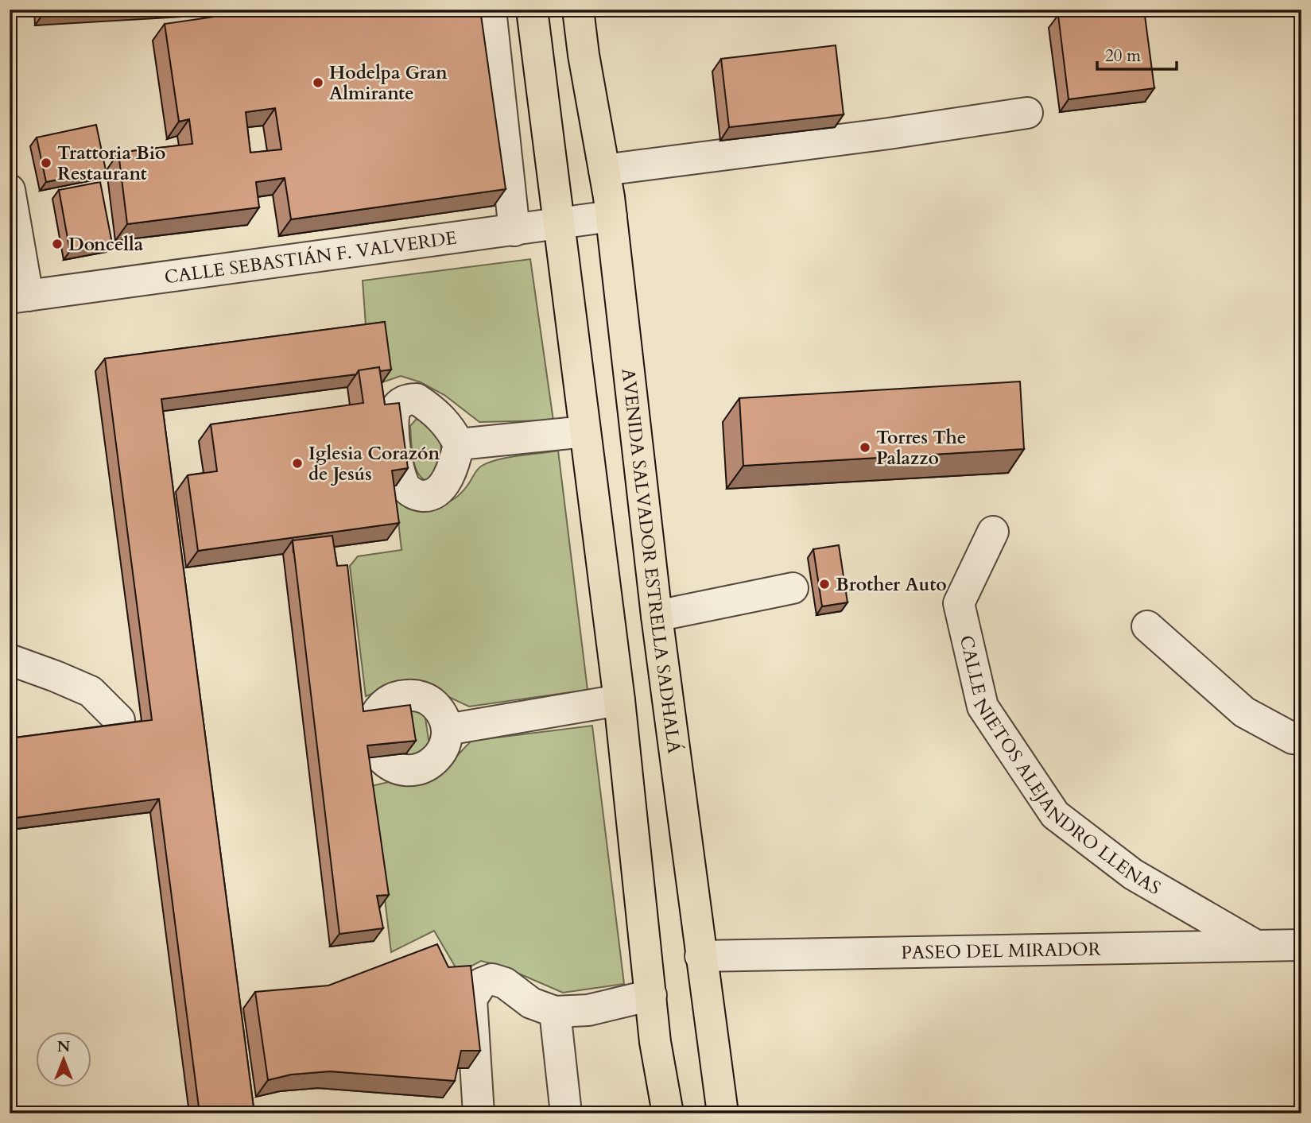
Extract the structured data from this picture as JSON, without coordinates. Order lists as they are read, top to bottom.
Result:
{
  "streets": {
    "highway": ["AVENIDA SALVADOR ESTRELLA SADHALÁ"],
    "street": ["CALLE SEBASTIÁN F. VALVERDE", "CALLE NIETOS ALEJANDRO LLENAS", "PASEO DEL MIRADOR"]
  },
  "crossings": [
    ["CALLE SEBASTIÁN F. VALVERDE", "AVENIDA SALVADOR ESTRELLA SADHALÁ"],
    ["AVENIDA SALVADOR ESTRELLA SADHALÁ", "PASEO DEL MIRADOR"],
    ["CALLE NIETOS ALEJANDRO LLENAS", "PASEO DEL MIRADOR"]
  ],
  "places": [
    "Hodelpa Gran Almirante",
    "Trattoria Bio Restaurant",
    "Doncella",
    "Torres The Palazzo",
    "Iglesia Corazón de Jesús",
    "Brother Auto"
  ],
  "scale_bar": "20 m",
  "north": "top"
}
